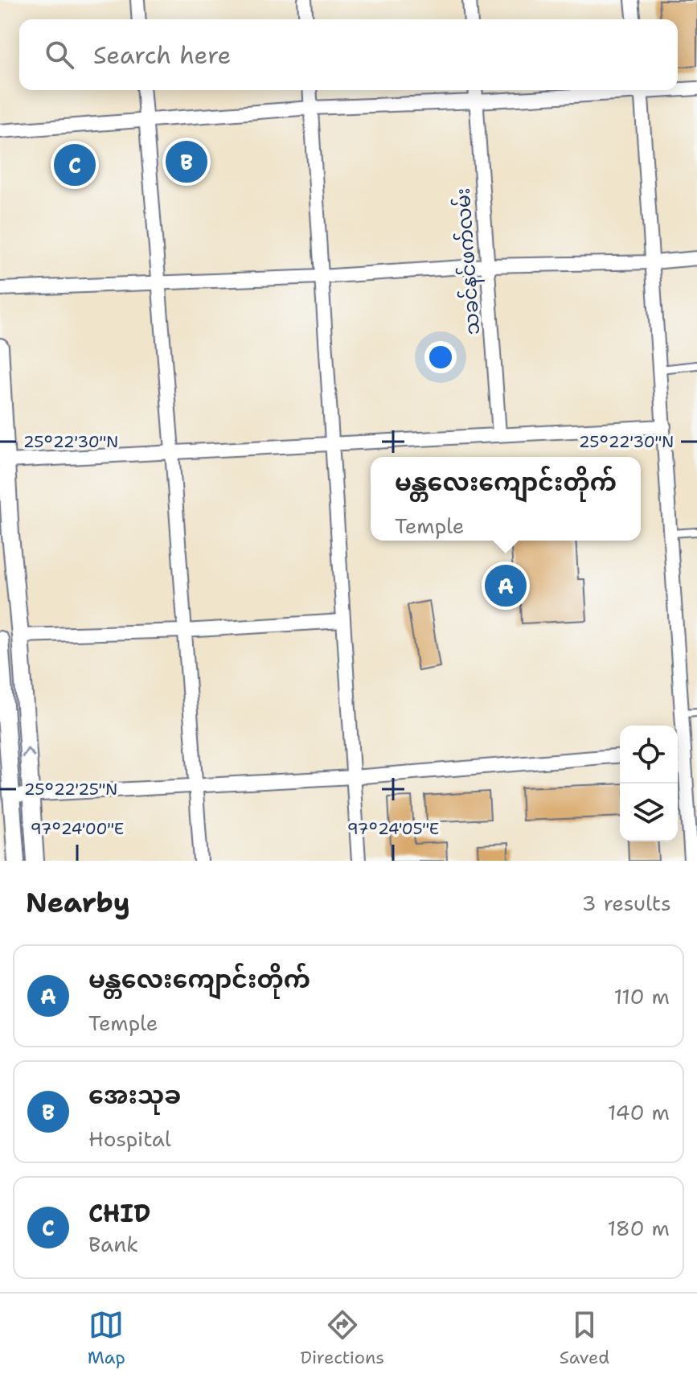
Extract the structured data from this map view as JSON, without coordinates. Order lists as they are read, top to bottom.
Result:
{
  "streets": {
    "street": ["သခင်နင်ဖက်လမ်း"]
  },
  "page": {
    "search": "Search here",
    "pins": ["B", "C", "A"],
    "popup": ["မန္တလေးကျောင်းတိုက်", "Temple"],
    "heading": ["Nearby", "3 results"],
    "list": [
      {
        "mark": "A",
        "name": "မန္တလေးကျောင်းတိုက်",
        "note": "Temple",
        "value": "110 m"
      },
      {
        "mark": "B",
        "name": "အေးသုခ",
        "note": "Hospital",
        "value": "140 m"
      },
      {
        "mark": "C",
        "name": "CHID",
        "note": "Bank",
        "value": "180 m"
      }
    ],
    "nav": ["Map", "Directions", "Saved"]
  },
  "coordinates": [
    "25°22'30\"N",
    "25°22'25\"N",
    "97°24'00\"E",
    "97°24'05\"E"
  ]
}
